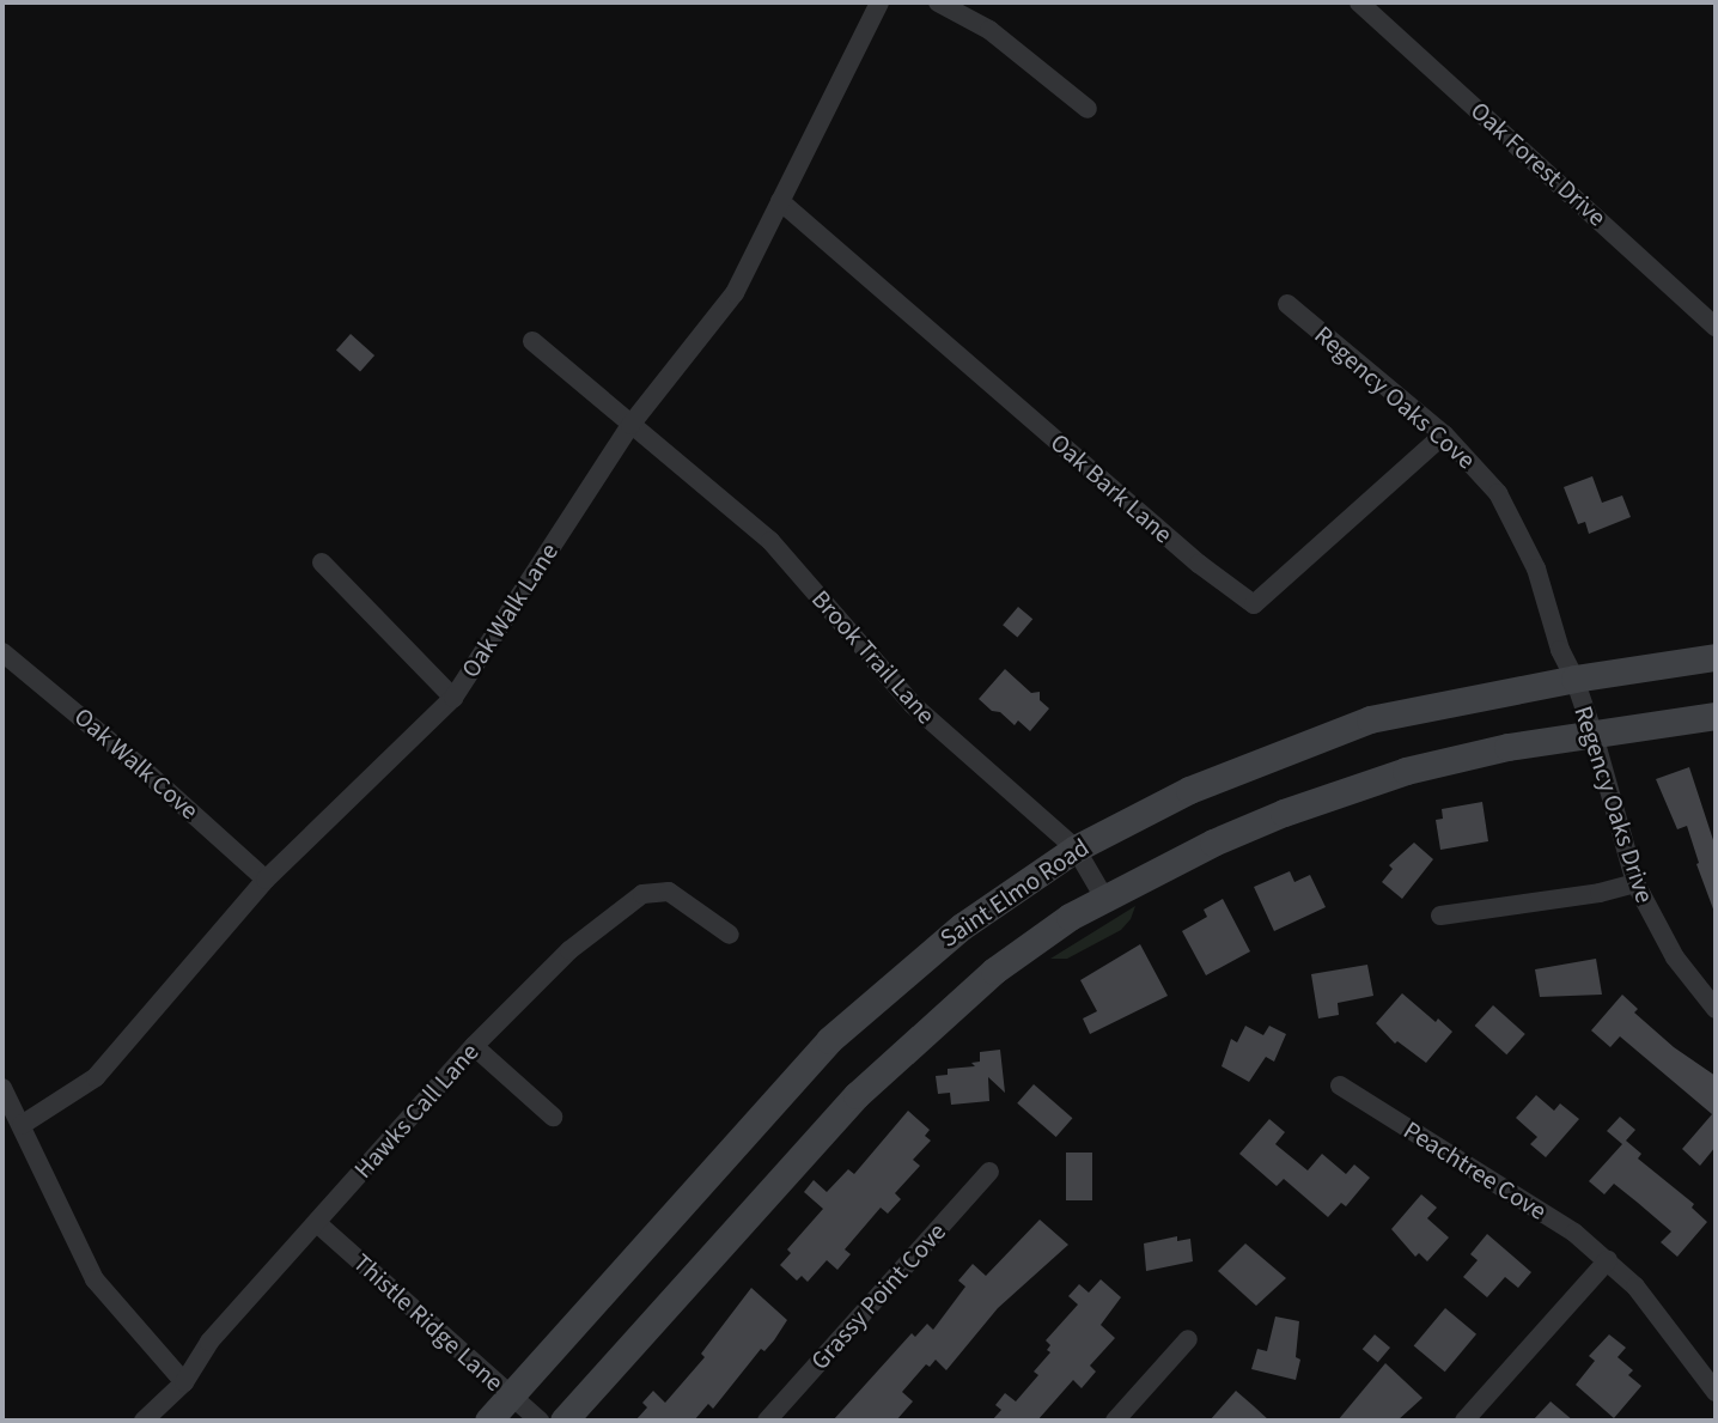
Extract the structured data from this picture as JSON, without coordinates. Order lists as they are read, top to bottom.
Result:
{
  "streets": {
    "main road": ["Saint Elmo Road"],
    "street": [
      "Oak Forest Drive",
      "Regency Oaks Cove",
      "Oak Bark Lane",
      "Oak Walk Lane",
      "Brook Trail Lane",
      "Oak Walk Cove",
      "Regency Oaks Drive",
      "Hawks Call Lane",
      "Peachtree Cove",
      "Grassy Point Cove",
      "Thistle Ridge Lane"
    ]
  },
  "crossings": [
    ["Regency Oaks Cove", "Oak Bark Lane"],
    ["Regency Oaks Cove", "Regency Oaks Drive"],
    ["Regency Oaks Cove", "Saint Elmo Road"],
    ["Oak Bark Lane", "Oak Walk Lane"],
    ["Oak Walk Lane", "Brook Trail Lane"],
    ["Oak Walk Lane", "Oak Walk Cove"],
    ["Brook Trail Lane", "Saint Elmo Road"],
    ["Regency Oaks Drive", "Saint Elmo Road"],
    ["Saint Elmo Road", "Thistle Ridge Lane"],
    ["Hawks Call Lane", "Thistle Ridge Lane"]
  ]
}
